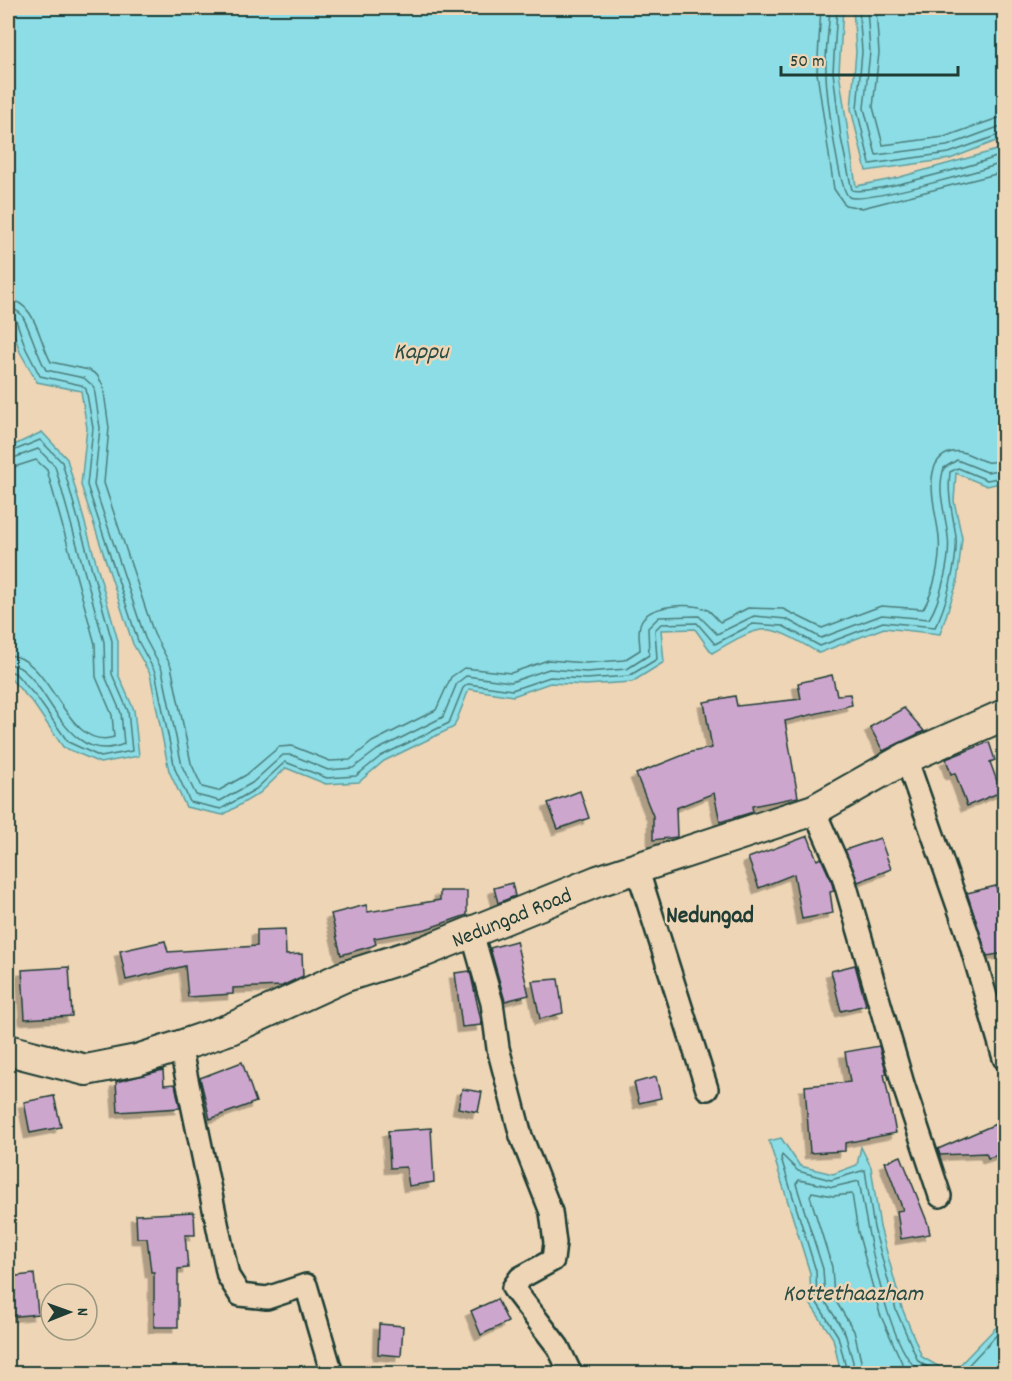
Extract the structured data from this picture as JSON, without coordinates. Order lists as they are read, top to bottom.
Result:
{
  "streets": {
    "main road": ["Nedungad Road"]
  },
  "districts": ["Nedungad"],
  "water": ["Kappu", "Kottethaazham"],
  "scale_bar": "50 m",
  "north": "right"
}
